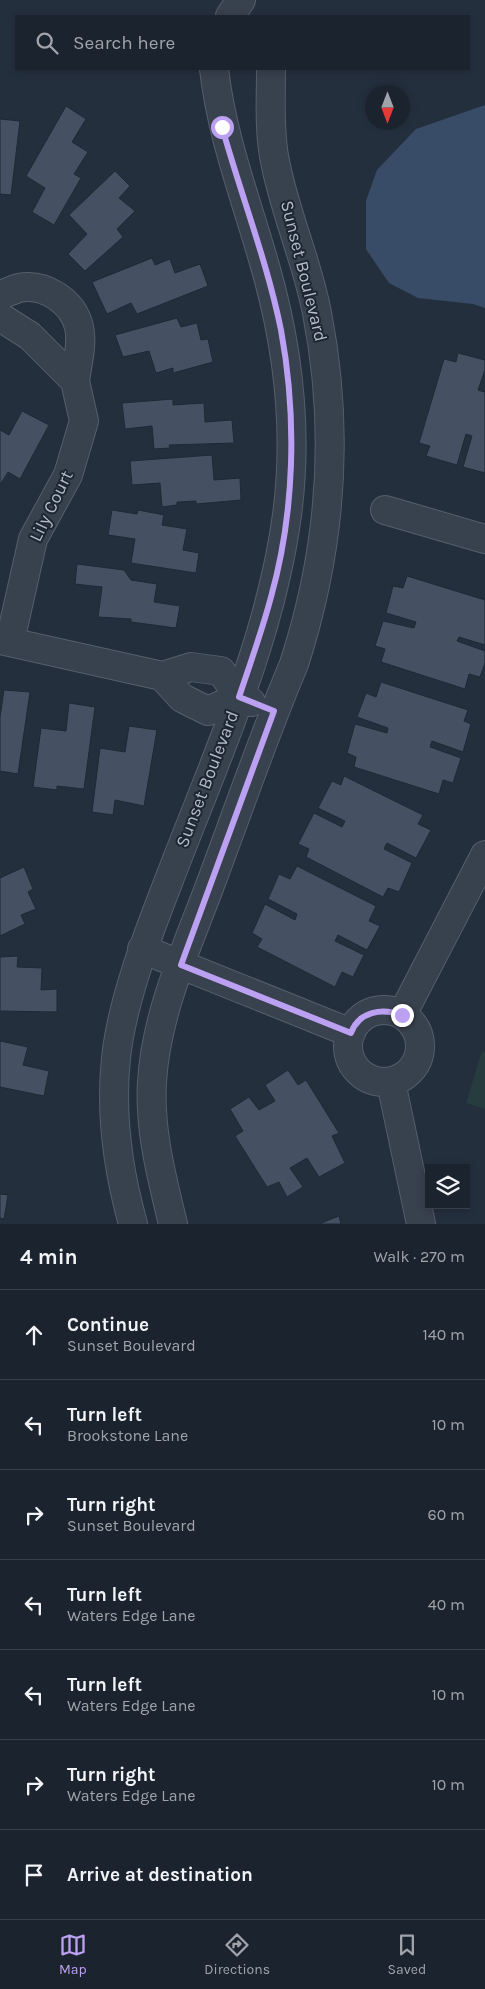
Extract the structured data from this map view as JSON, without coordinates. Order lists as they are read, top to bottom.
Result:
{
  "streets": {
    "street": ["Sunset Boulevard", "Lily Court"]
  },
  "north": "bottom",
  "page": {
    "search": "Search here",
    "heading": ["4 min", "Walk · 270 m"],
    "list": [
      ["Continue", "Sunset Boulevard", "140 m"],
      ["Turn left", "Brookstone Lane", "10 m"],
      ["Turn right", "Sunset Boulevard", "60 m"],
      ["Turn left", "Waters Edge Lane", "40 m"],
      ["Turn left", "Waters Edge Lane", "10 m"],
      ["Turn right", "Waters Edge Lane", "10 m"],
      "Arrive at destination"
    ],
    "nav": ["Map", "Directions", "Saved"]
  }
}
